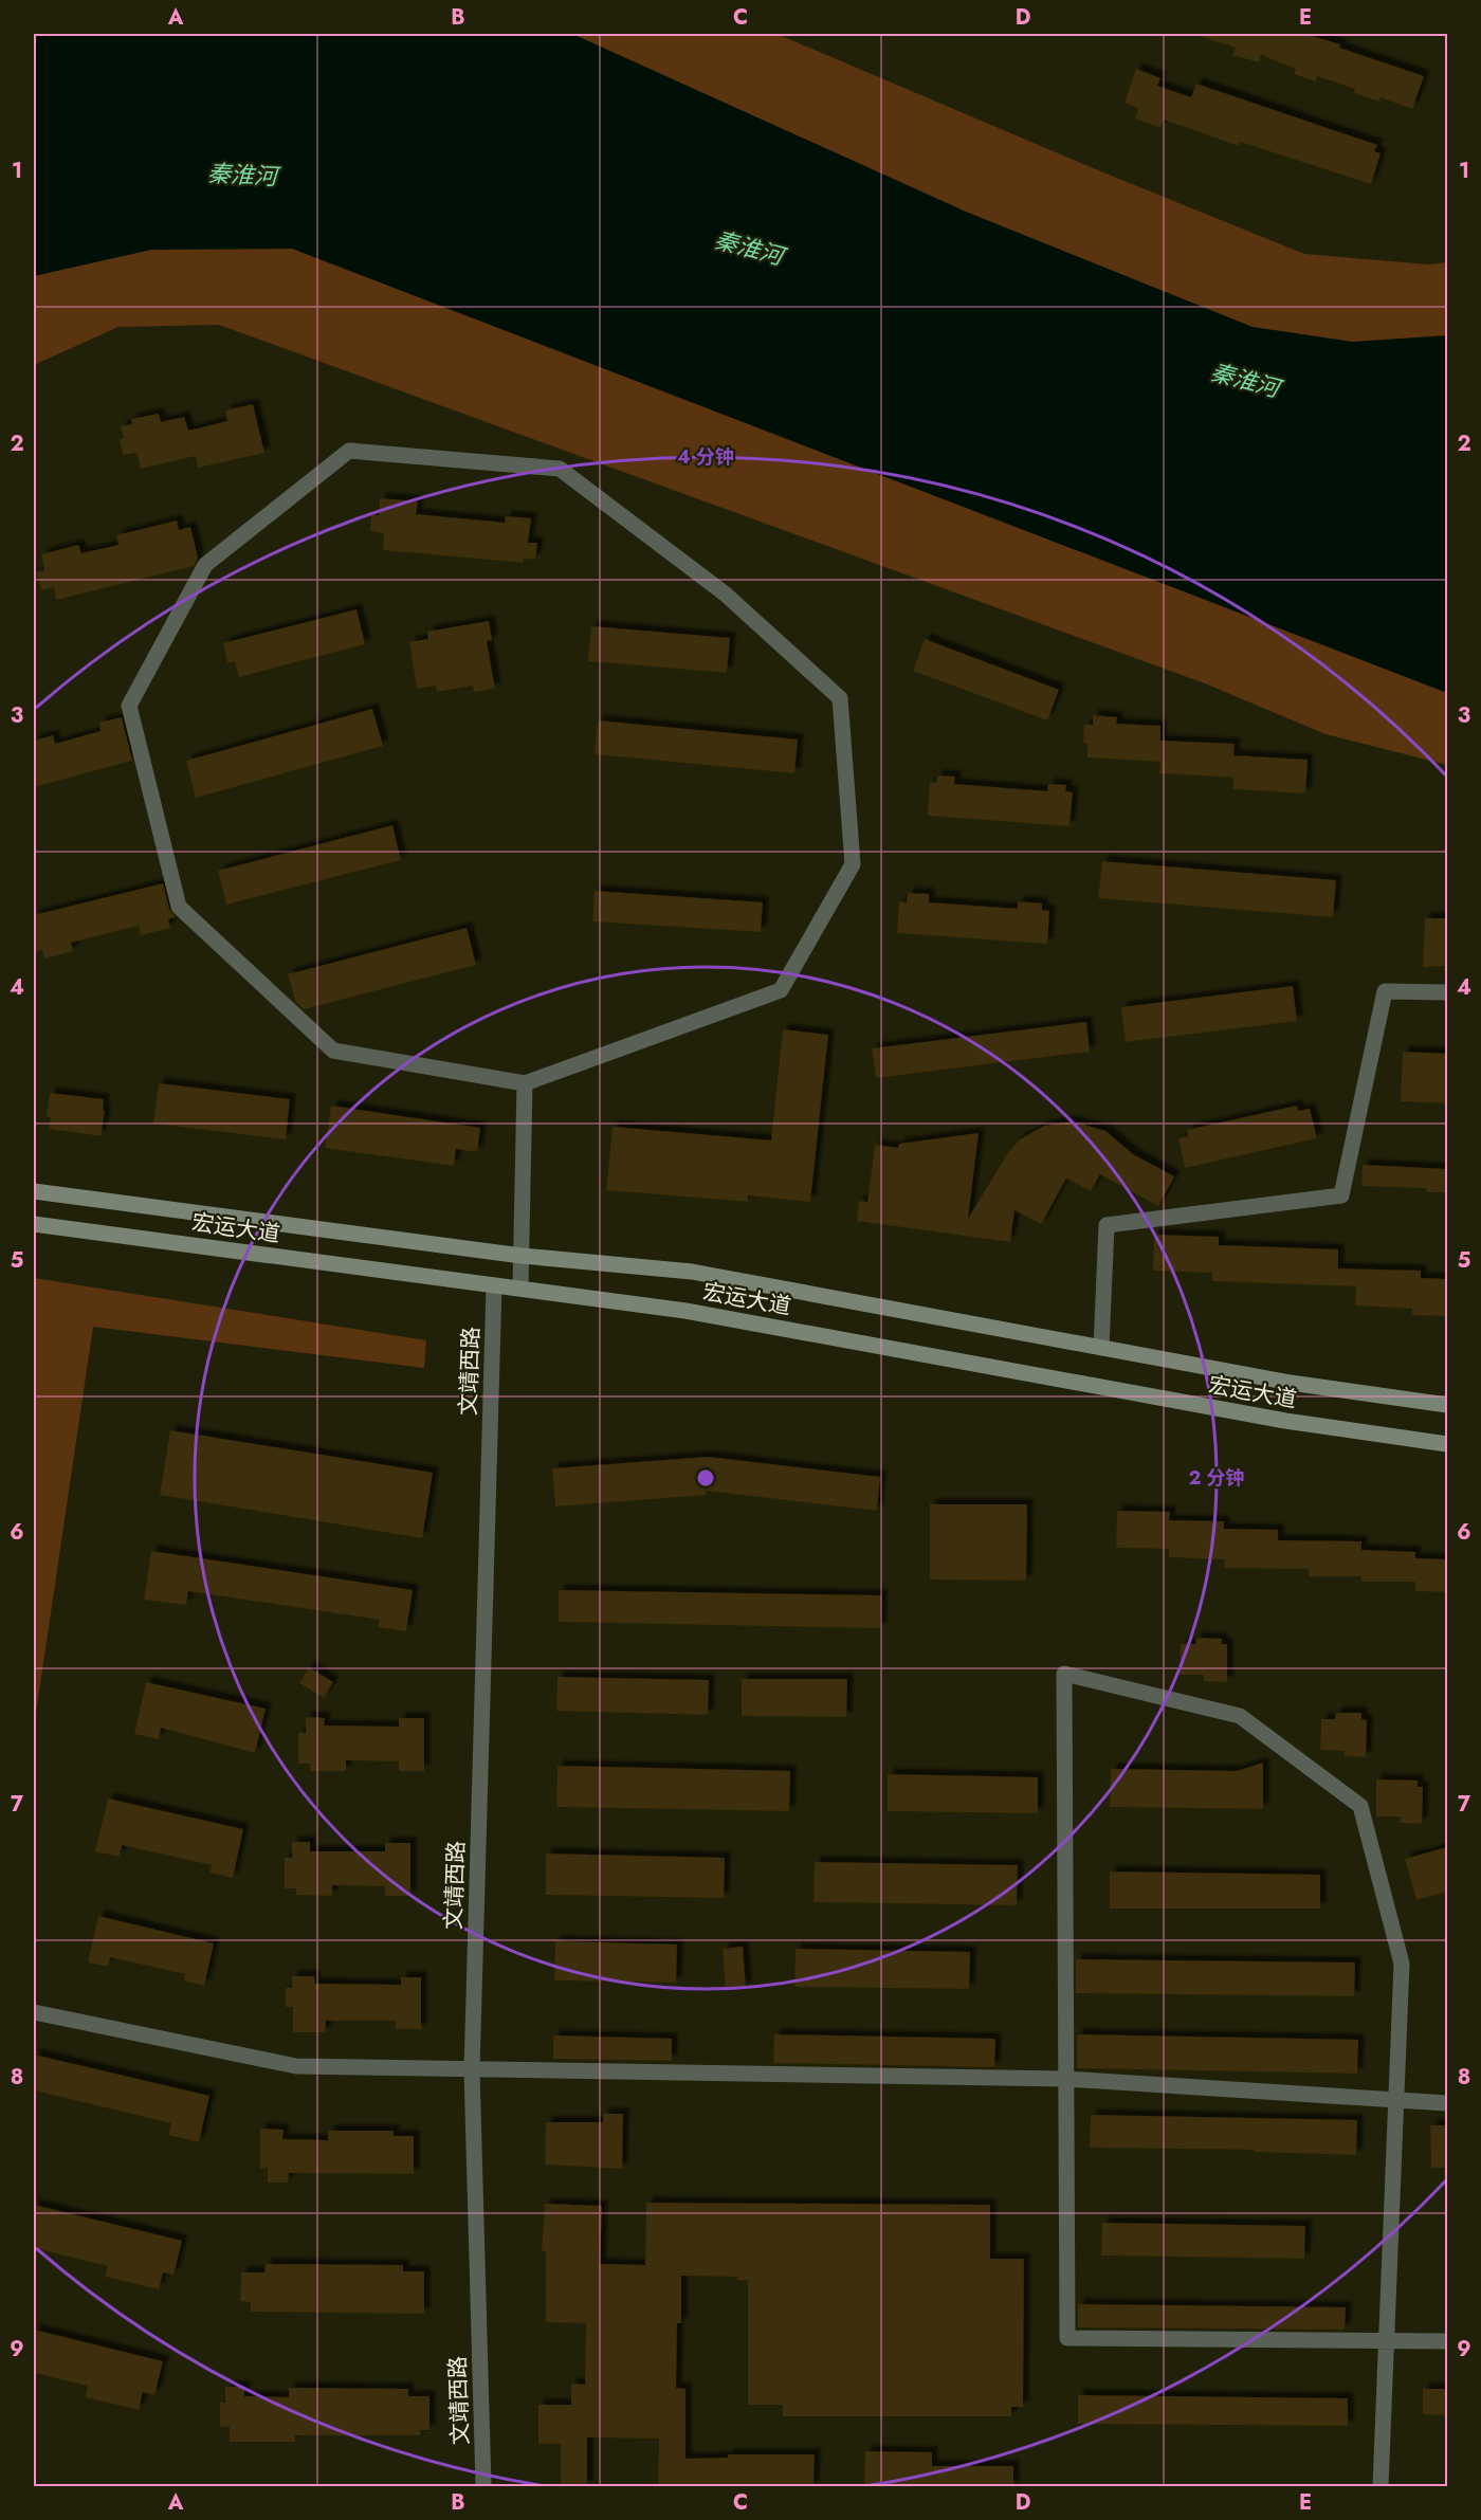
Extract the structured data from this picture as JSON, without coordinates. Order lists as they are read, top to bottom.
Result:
{
  "streets": {
    "main road": ["宏运大道"],
    "street": ["文靖西路"]
  },
  "crossings": [
    ["宏运大道", "文靖西路"]
  ],
  "water": ["秦淮河"],
  "grid": {
    "columns": [
      "A",
      "B",
      "C",
      "D",
      "E"
    ],
    "rows": [
      "1",
      "2",
      "3",
      "4",
      "5",
      "6",
      "7",
      "8",
      "9"
    ]
  },
  "rings": ["4 分钟", "2 分钟"]
}
